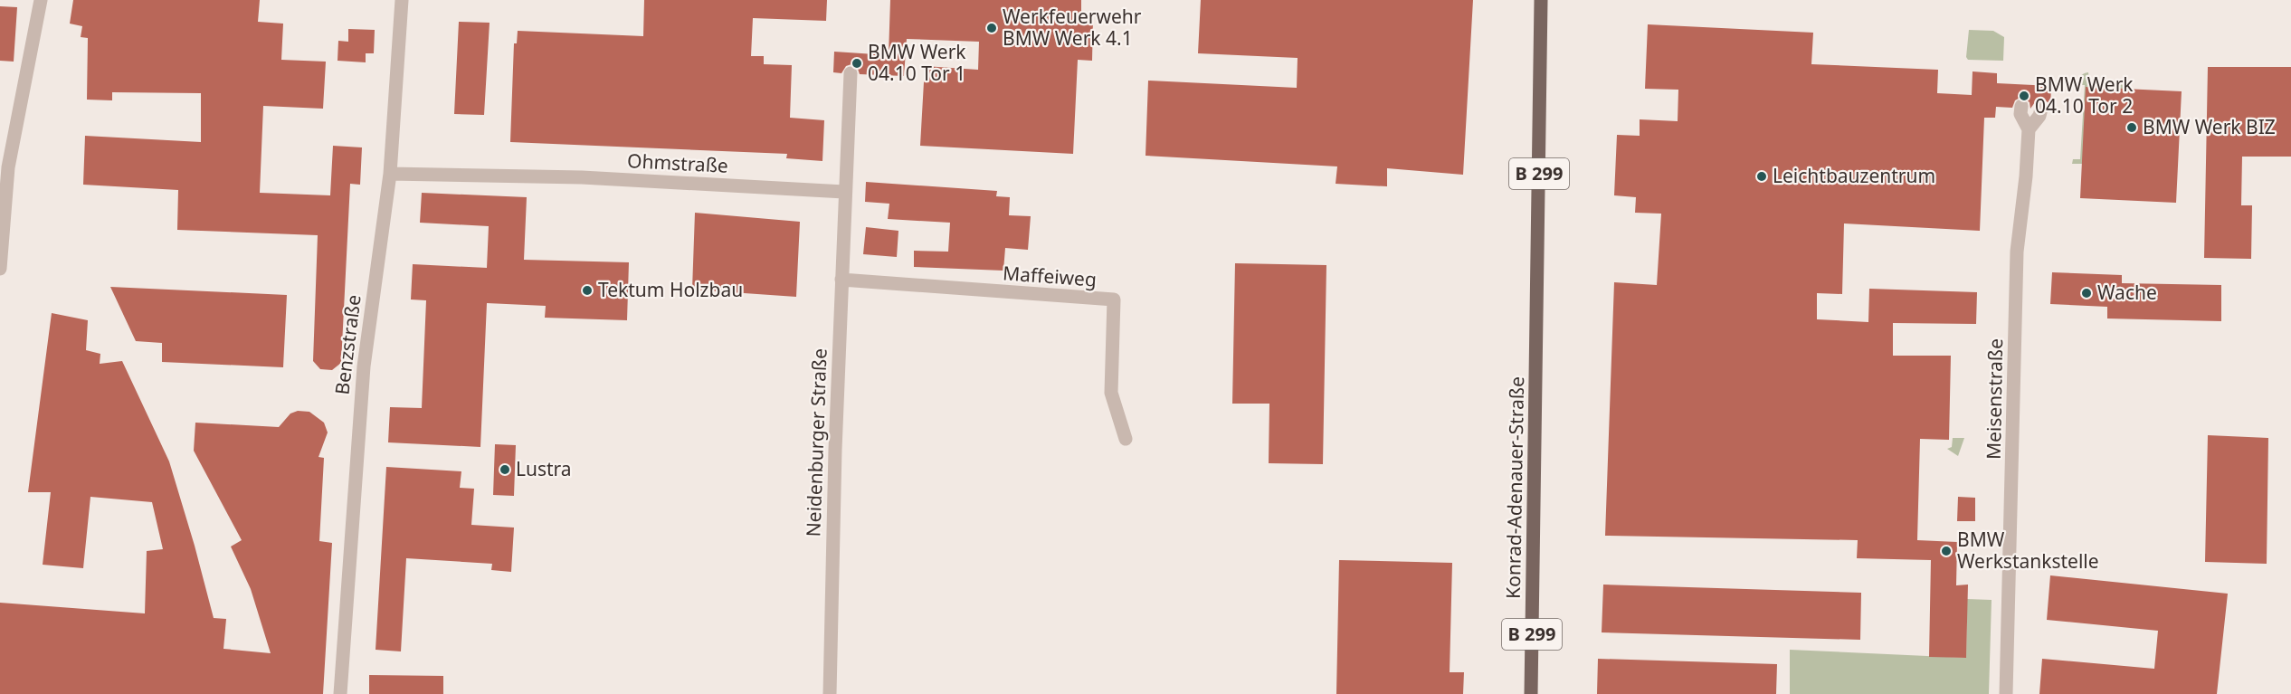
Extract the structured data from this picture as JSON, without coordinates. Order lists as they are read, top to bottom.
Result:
{
  "streets": {
    "main road": ["B 299", "Konrad-Adenauer-Straße"],
    "street": [
      "Ohmstraße",
      "Maffeiweg",
      "Benzstraße",
      "Meisenstraße",
      "Neidenburger Straße"
    ]
  },
  "crossings": [
    ["Ohmstraße", "Benzstraße"],
    ["Ohmstraße", "Neidenburger Straße"],
    ["Maffeiweg", "Neidenburger Straße"]
  ],
  "places": [
    "Werkfeuerwehr BMW Werk 4.1",
    "BMW Werk 04.10 Tor 1",
    "BMW Werk 04.10 Tor 2",
    "BMW Werk BIZ",
    "Leichtbauzentrum",
    "Tektum Holzbau",
    "Wache",
    "Lustra",
    "BMW Werkstankstelle"
  ]
}
